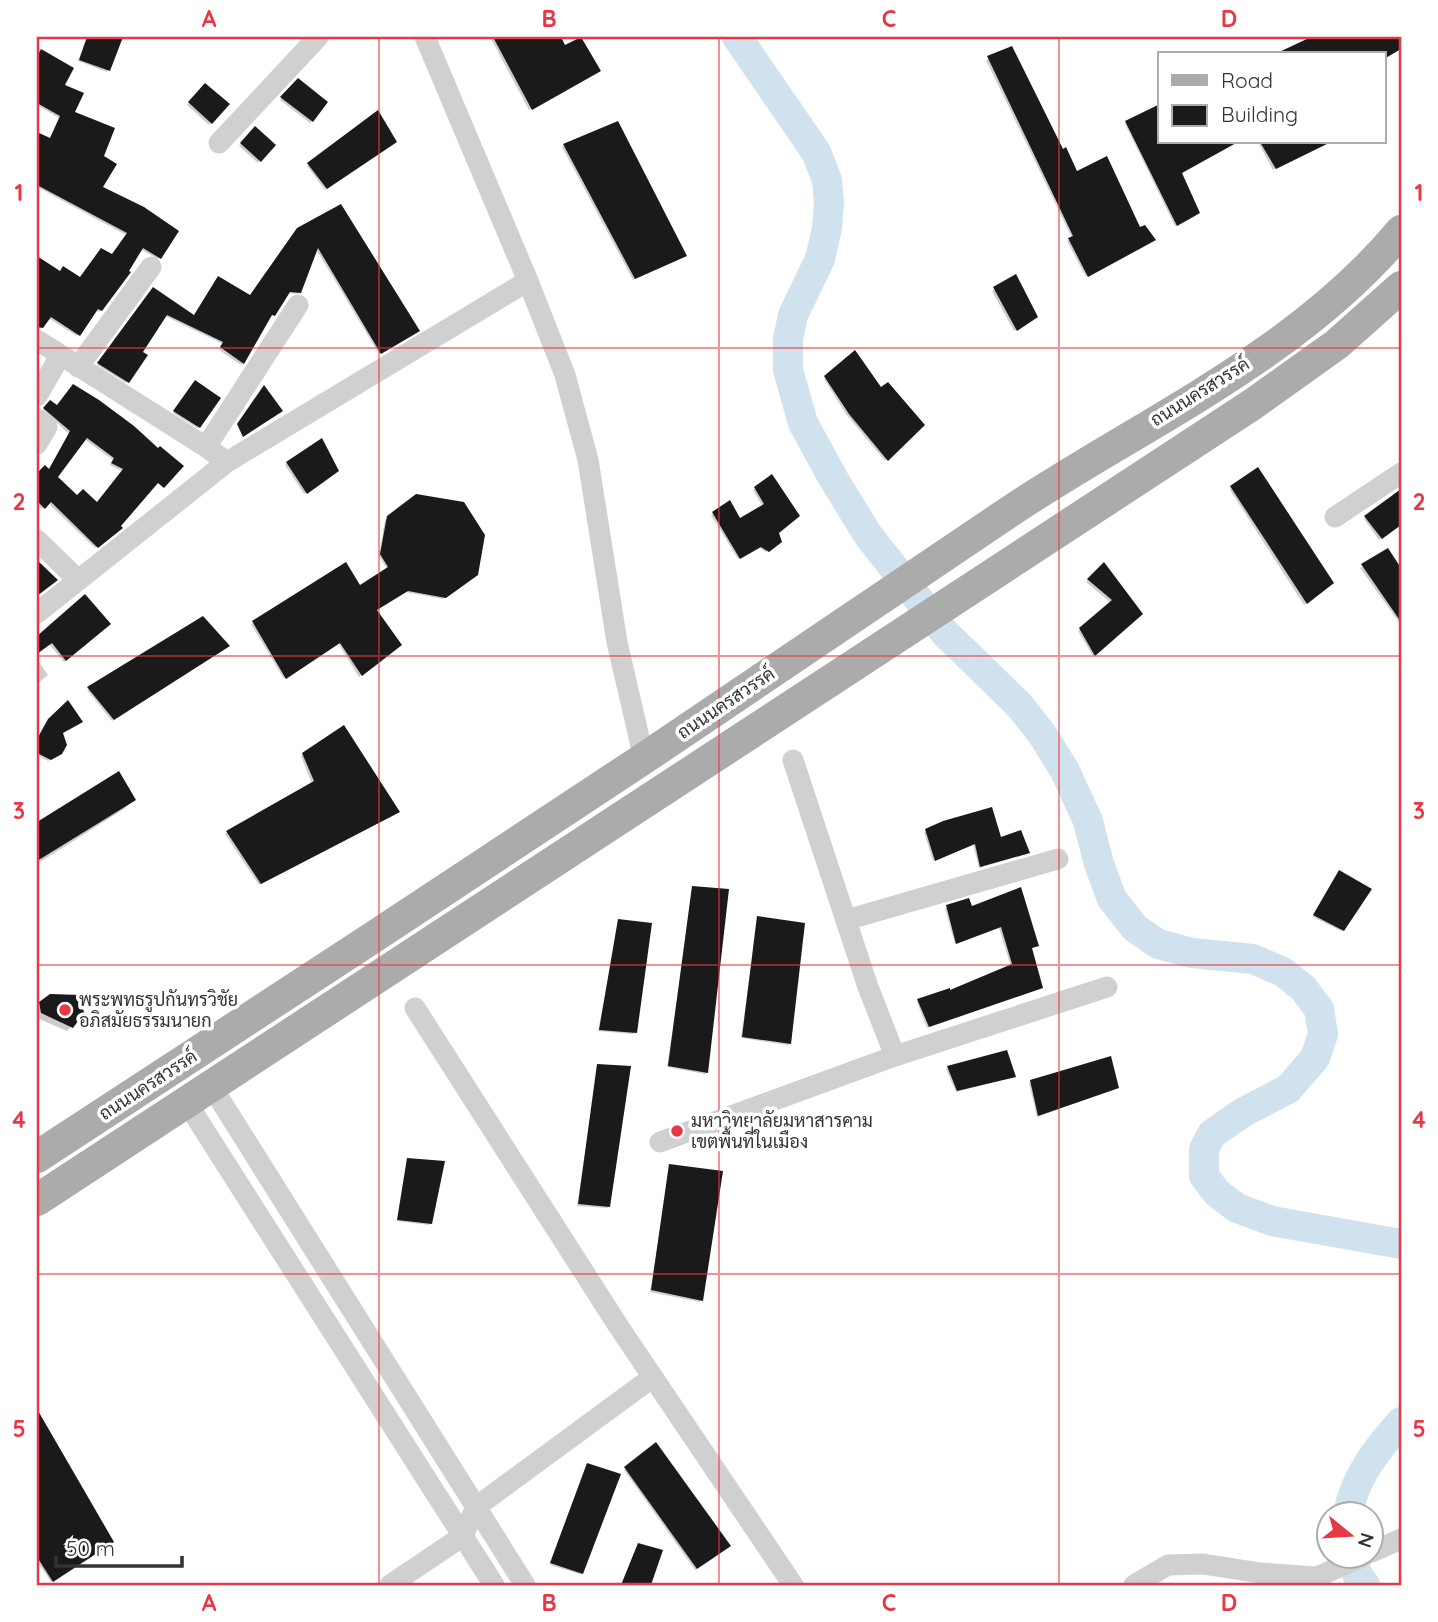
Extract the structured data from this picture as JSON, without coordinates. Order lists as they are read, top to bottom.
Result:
{
  "streets": {
    "main road": ["ถนนนครสวรรค์"]
  },
  "places": ["พระพุทธรูปกันทรวิชัย อภิสมัยธรรมนายก", "มหาวิทยาลัยมหาสารคาม เขตพื้นที่ในเมือง"],
  "legend": ["Road", "Building"],
  "scale_bar": "50 m",
  "north": "right",
  "grid": {
    "columns": [
      "A",
      "B",
      "C",
      "D"
    ],
    "rows": [
      "1",
      "2",
      "3",
      "4",
      "5"
    ]
  }
}
